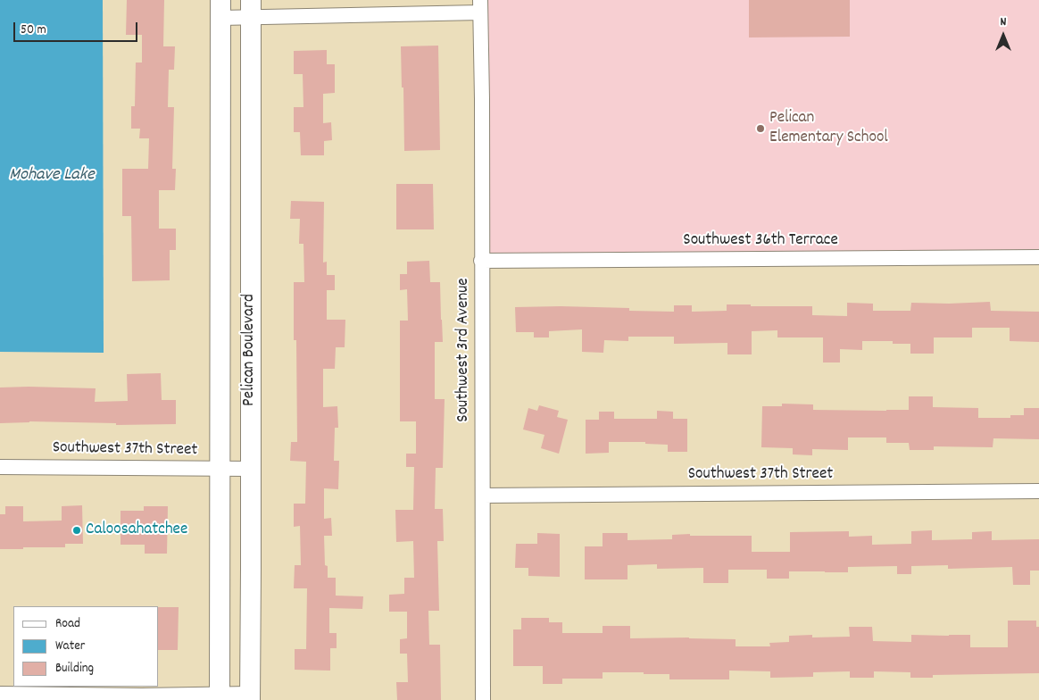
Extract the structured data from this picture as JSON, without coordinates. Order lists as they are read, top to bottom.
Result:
{
  "streets": {
    "street": [
      "Southwest 36th Terrace",
      "Pelican Boulevard",
      "Southwest 3rd Avenue",
      "Southwest 37th Street"
    ]
  },
  "crossings": [
    ["Southwest 36th Terrace", "Southwest 3rd Avenue"],
    ["Pelican Boulevard", "Southwest 37th Street"],
    ["Southwest 3rd Avenue", "Southwest 37th Street"]
  ],
  "water": ["Mohave Lake"],
  "places": ["Pelican Elementary School", "Caloosahatchee"],
  "legend": ["Road", "Water", "Building"],
  "scale_bar": "50 m",
  "north": "top"
}
